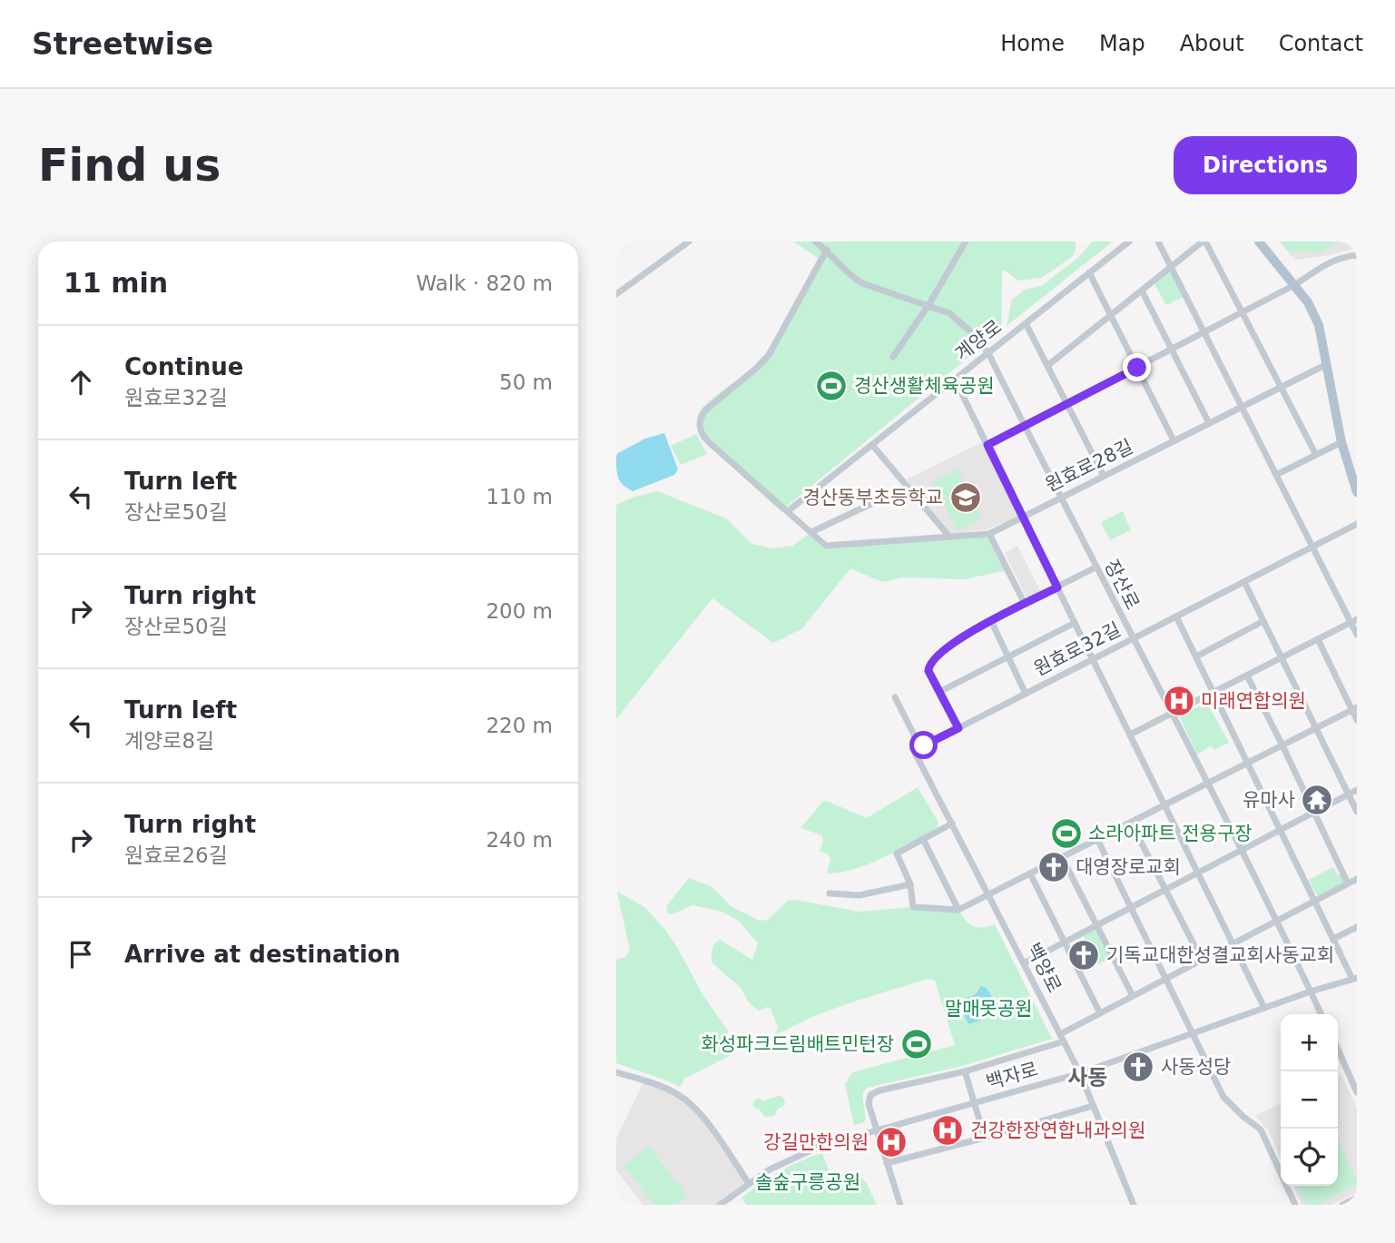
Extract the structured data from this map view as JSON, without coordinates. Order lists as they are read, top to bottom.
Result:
{
  "streets": {
    "street": [
      "계양로",
      "원효로28길",
      "장산로",
      "원효로32길",
      "백양로",
      "백자로"
    ]
  },
  "crossings": [
    ["계양로", "원효로28길"],
    ["계양로", "장산로"],
    ["원효로28길", "장산로"],
    ["장산로", "원효로32길"],
    ["장산로", "백자로"],
    ["원효로32길", "백양로"],
    ["백양로", "백자로"]
  ],
  "districts": ["사동"],
  "parks": ["말매못공원", "솔숲구릉공원"],
  "places": {
    "sports": ["경산생활체육공원", "소라아파트 전용구장", "화성파크드림배트민턴장"],
    "school or university": ["경산동부초등학교"],
    "hospital": ["미래연합의원", "건강한장연합내과의원", "강길만한의원"],
    "temple": ["유마사"],
    "church": ["대영장로교회", "기독교대한성결교회사동교회", "사동성당"]
  },
  "page": {
    "header": "Streetwise",
    "nav": [
      "Home",
      "Map",
      "About",
      "Contact"
    ],
    "buttons": "Directions",
    "title": "Find us",
    "heading": ["11 min", "Walk · 820 m"],
    "list": [
      ["Continue", "원효로32길", "50 m"],
      ["Turn left", "장산로50길", "110 m"],
      ["Turn right", "장산로50길", "200 m"],
      ["Turn left", "계양로8길", "220 m"],
      ["Turn right", "원효로26길", "240 m"],
      "Arrive at destination"
    ],
    "map_buttons": ["+", "−"]
  }
}
